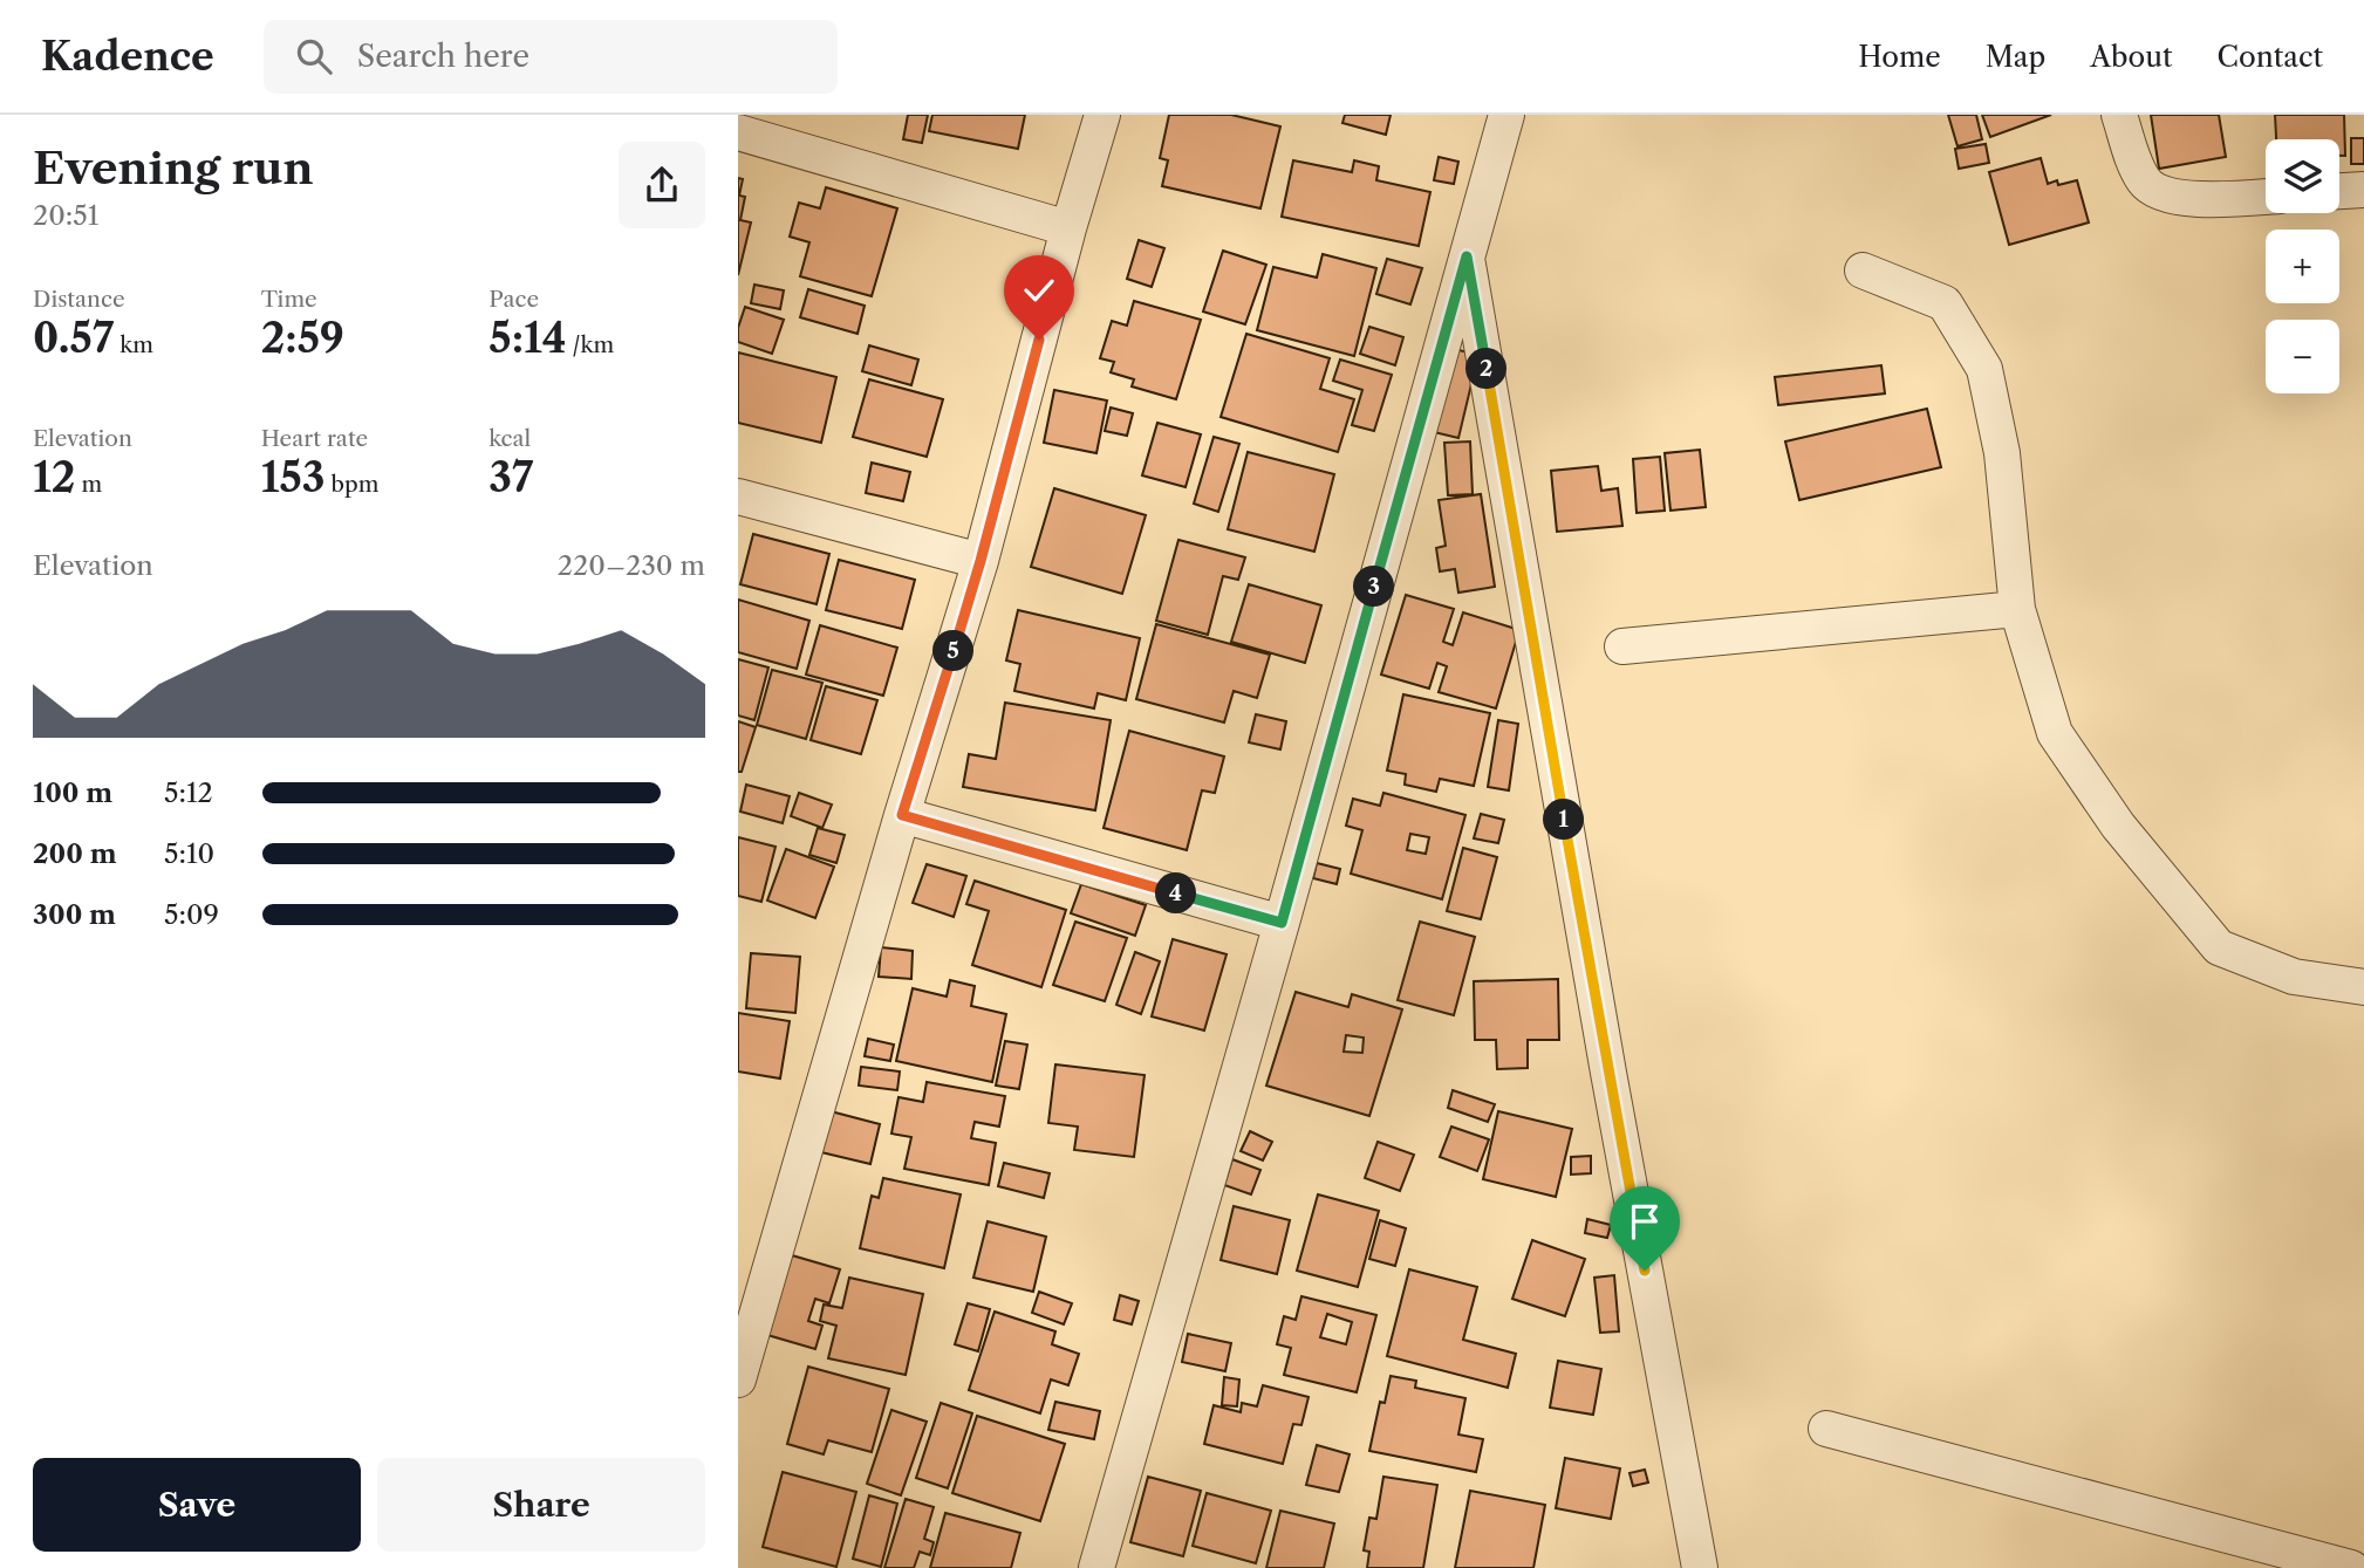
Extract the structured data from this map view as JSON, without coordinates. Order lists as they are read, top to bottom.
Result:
{
  "page": {
    "header": "Kadence",
    "search": "Search here",
    "nav": [
      "Home",
      "Map",
      "About",
      "Contact"
    ],
    "heading": ["Evening run", "20:51"],
    "map_buttons": ["+", "−"],
    "stats": [
      ["Distance", "0.57 km"],
      ["Time", "2:59"],
      ["Pace", "5:14 /km"],
      ["Elevation", "12 m"],
      ["Heart rate", "153 bpm"],
      ["kcal", "37"]
    ],
    "pins": [
      "2",
      "3",
      "5",
      "1",
      "4"
    ],
    "chart": ["Elevation", "220–230 m"],
    "list": [
      {
        "name": "100 m",
        "note": "5:12"
      },
      {
        "name": "200 m",
        "note": "5:10"
      },
      {
        "name": "300 m",
        "note": "5:09"
      }
    ],
    "buttons": ["Save", "Share"]
  }
}
